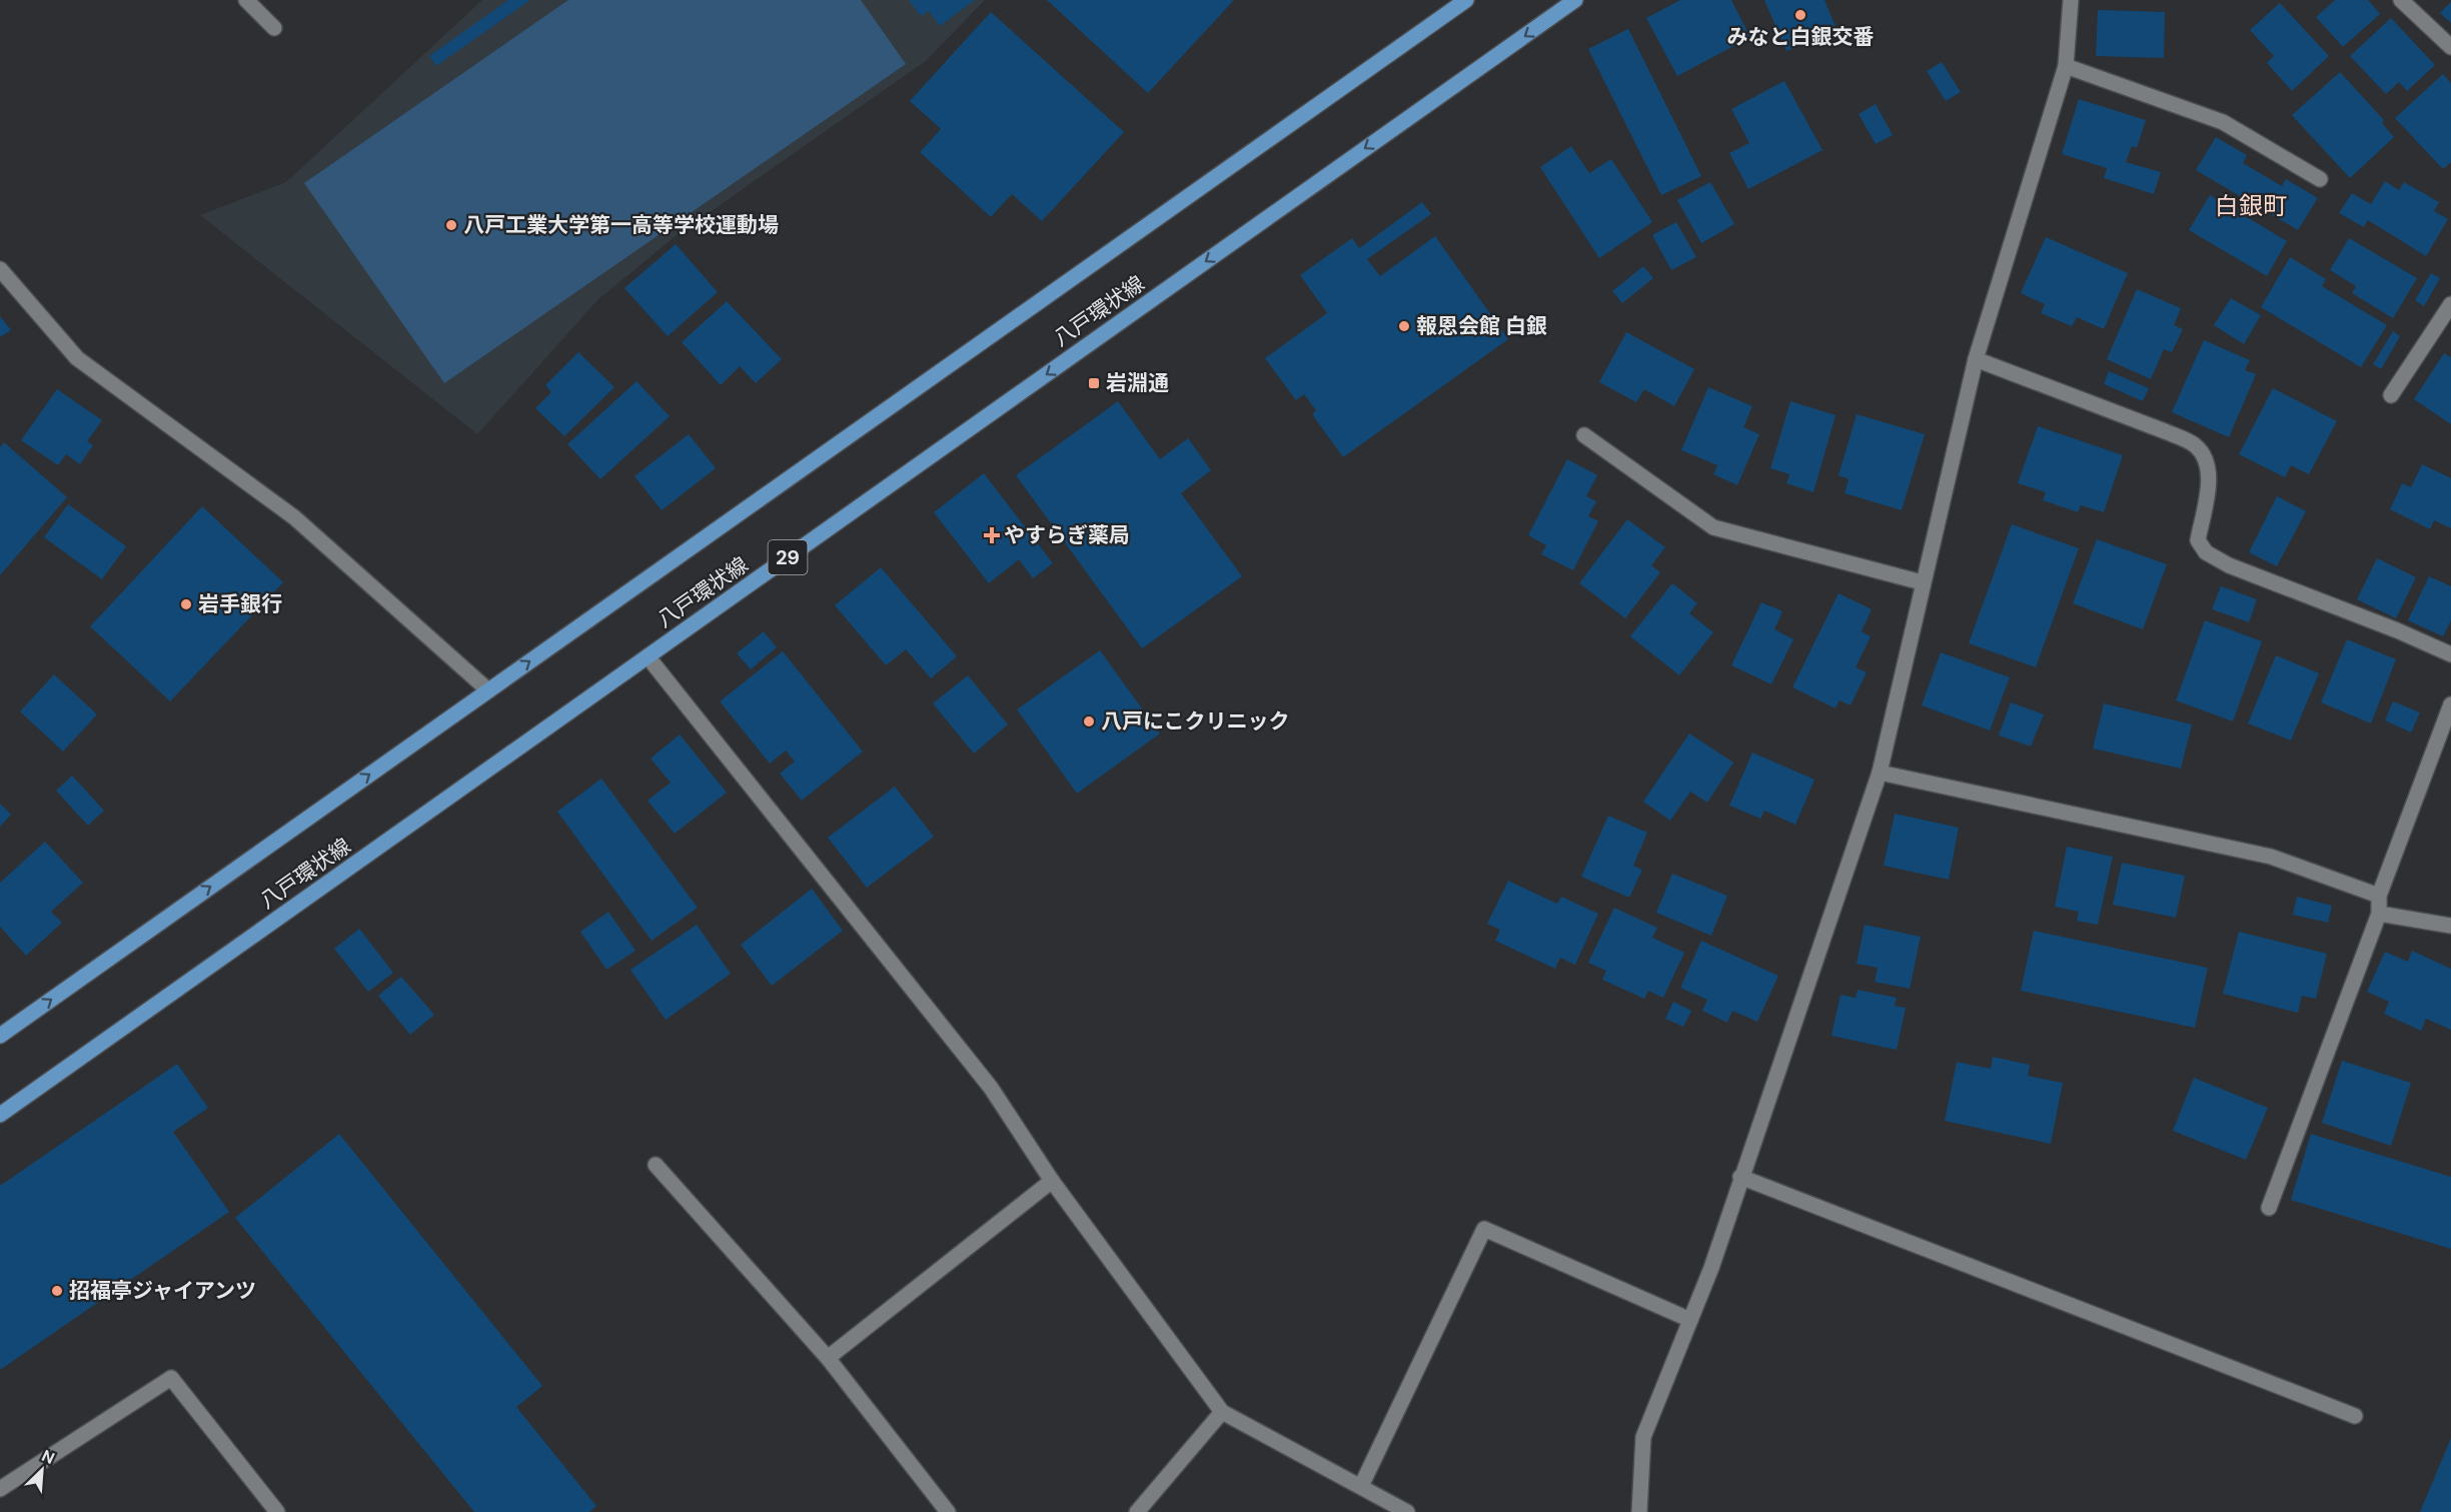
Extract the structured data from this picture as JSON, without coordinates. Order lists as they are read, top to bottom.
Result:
{
  "streets": {
    "main road": ["八戸環状線", "29"]
  },
  "districts": ["白銀町"],
  "places": {
    "other": [
      "みなと白銀交番",
      "八戸工業大学第一高等学校運動場",
      "報恩会館 白銀",
      "岩手銀行",
      "八戸にこクリニック",
      "招福亭ジャイアンツ"
    ],
    "transit": ["岩淵通"],
    "health": ["やすらぎ薬局"]
  },
  "north": "top right"
}
